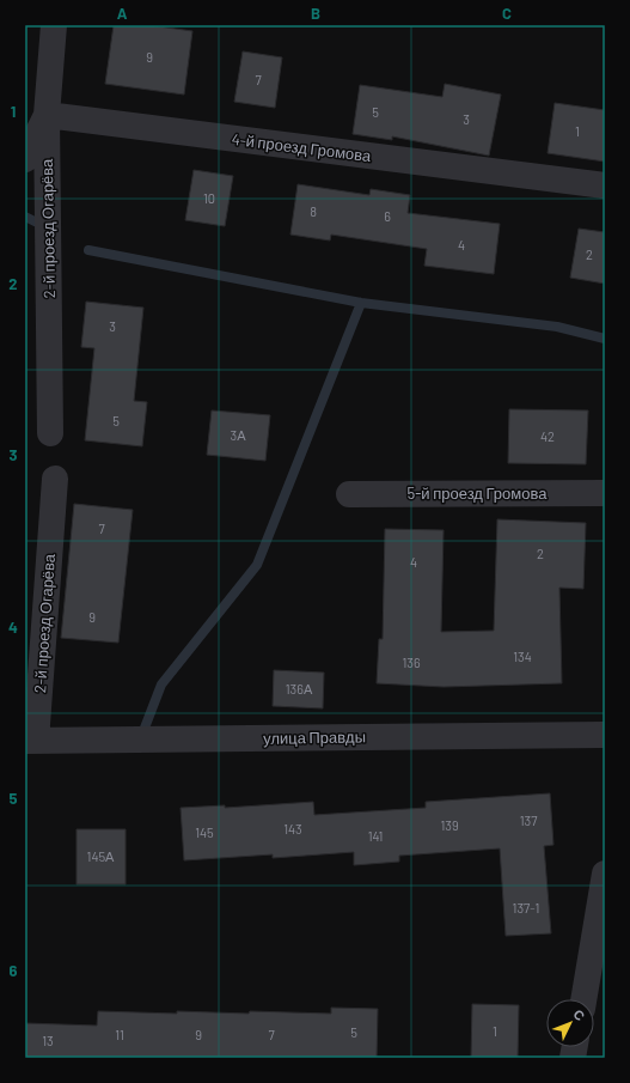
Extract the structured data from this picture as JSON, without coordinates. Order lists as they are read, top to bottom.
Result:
{
  "streets": {
    "street": [
      "4-й проезд Громова",
      "2-й проезд Огарёва",
      "5-й проезд Громова",
      "улица Правды"
    ]
  },
  "crossings": [
    ["4-й проезд Громова", "2-й проезд Огарёва"],
    ["2-й проезд Огарёва", "улица Правды"]
  ],
  "house_numbers": [
    "9",
    "7",
    "5",
    "3",
    "1",
    "10",
    "8",
    "6",
    "4",
    "2",
    "3",
    "5",
    "3А",
    "42",
    "7",
    "2",
    "4",
    "9",
    "134",
    "136",
    "136А",
    "137",
    "139",
    "143",
    "145",
    "141",
    "145А",
    "137-1",
    "1",
    "5",
    "11",
    "9",
    "7",
    "13"
  ],
  "north": "top right",
  "grid": {
    "columns": ["A", "B", "C"],
    "rows": [
      "1",
      "2",
      "3",
      "4",
      "5",
      "6"
    ]
  }
}
